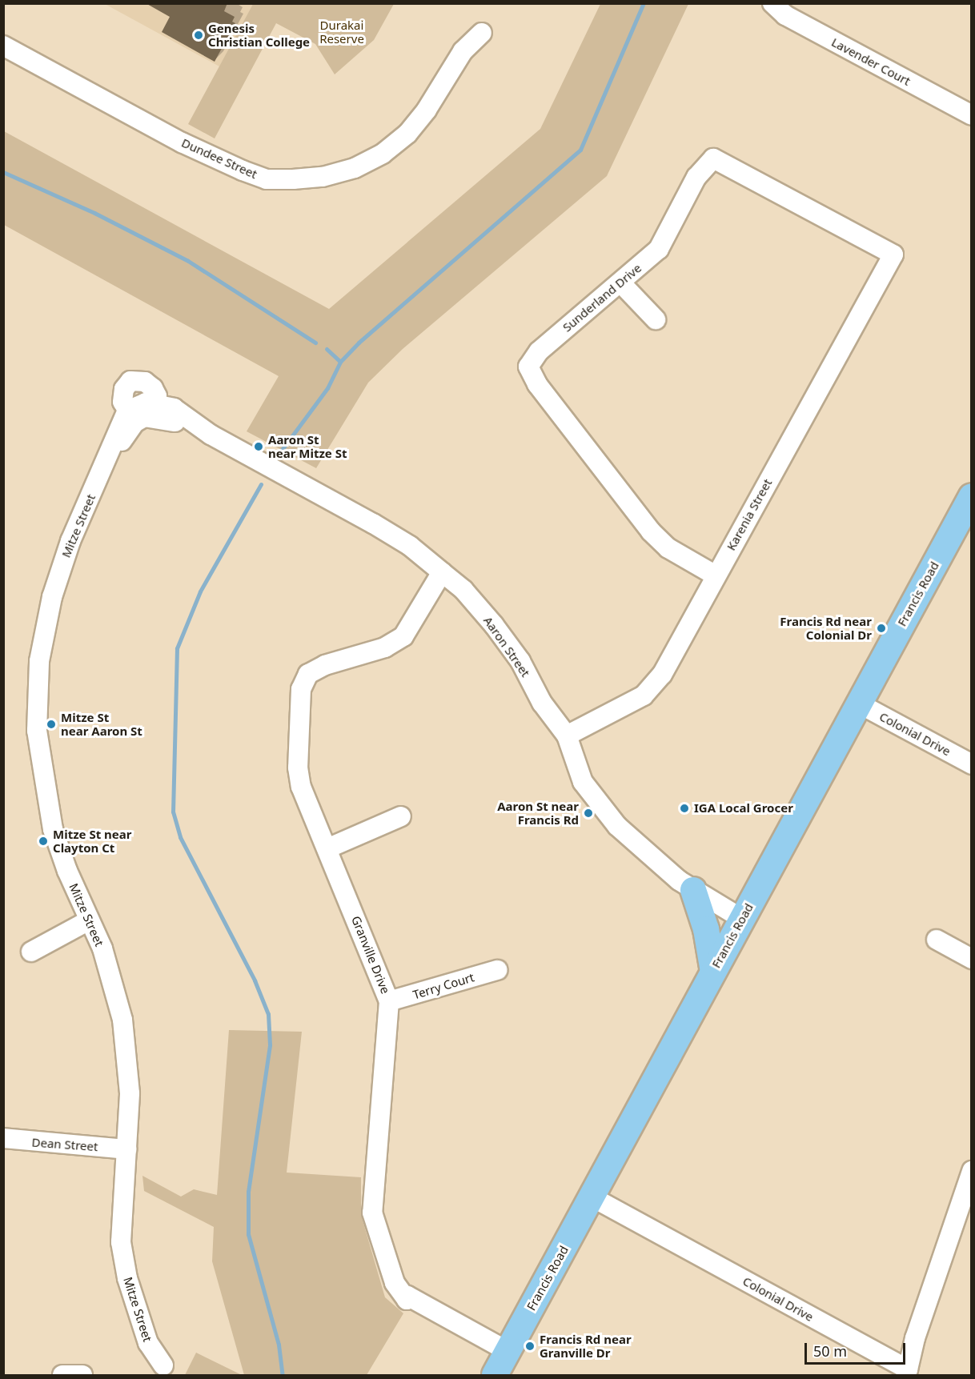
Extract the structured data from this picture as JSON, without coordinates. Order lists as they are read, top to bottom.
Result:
{
  "streets": {
    "main road": ["Francis Road"],
    "street": [
      "Lavender Court",
      "Dundee Street",
      "Sunderland Drive",
      "Karenia Street",
      "Mitze Street",
      "Aaron Street",
      "Colonial Drive",
      "Granville Drive",
      "Terry Court",
      "Dean Street"
    ]
  },
  "crossings": [
    ["Sunderland Drive", "Karenia Street"],
    ["Karenia Street", "Aaron Street"],
    ["Mitze Street", "Aaron Street"],
    ["Mitze Street", "Dean Street"],
    ["Francis Road", "Aaron Street"],
    ["Francis Road", "Colonial Drive"],
    ["Francis Road", "Granville Drive"],
    ["Aaron Street", "Granville Drive"],
    ["Granville Drive", "Terry Court"]
  ],
  "parks": ["Durakai Reserve"],
  "places": [
    "Genesis Christian College",
    "Aaron St near Mitze St",
    "Francis Rd near Colonial Dr",
    "Mitze St near Aaron St",
    "IGA Local Grocer",
    "Aaron St near Francis Rd",
    "Mitze St near Clayton Ct",
    "Francis Rd near Granville Dr"
  ],
  "scale_bar": "50 m"
}
